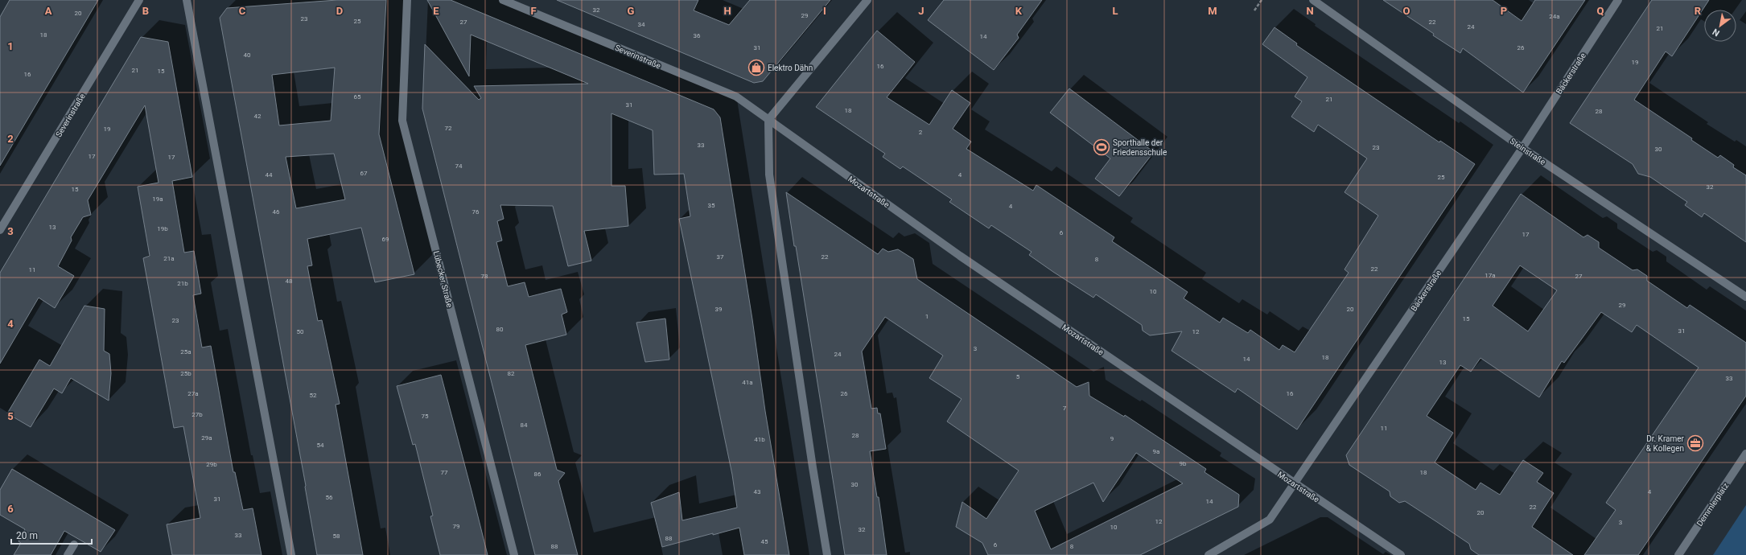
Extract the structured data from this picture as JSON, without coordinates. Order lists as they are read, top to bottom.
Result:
{
  "streets": {
    "street": [
      "Severinstraße",
      "Bäckerstraße",
      "Steinstraße",
      "Mozartstraße",
      "Lübecker Straße",
      "Demmlerplatz"
    ]
  },
  "crossings": [
    ["Severinstraße", "Mozartstraße"],
    ["Bäckerstraße", "Steinstraße"],
    ["Bäckerstraße", "Mozartstraße"]
  ],
  "places": {
    "shop": ["Elektro Dähn"],
    "sports": ["Sporthalle der Friedensschule"],
    "office": ["Dr. Kramer & Kollegen"]
  },
  "house_numbers": [
    "32",
    "20",
    "29",
    "24a",
    "23",
    "25",
    "27",
    "22",
    "34",
    "24",
    "21",
    "18",
    "36",
    "14",
    "31",
    "26",
    "40",
    "19",
    "16",
    "21",
    "15",
    "16",
    "65",
    "21",
    "31",
    "18",
    "28",
    "42",
    "72",
    "19",
    "2",
    "33",
    "23",
    "30",
    "17",
    "17",
    "74",
    "67",
    "44",
    "4",
    "25",
    "32",
    "15",
    "19a",
    "35",
    "4",
    "46",
    "76",
    "13",
    "19b",
    "6",
    "17",
    "69",
    "37",
    "22",
    "21a",
    "8",
    "22",
    "11",
    "17a",
    "78",
    "27",
    "48",
    "21b",
    "10",
    "29",
    "39",
    "20",
    "1",
    "15",
    "23",
    "80",
    "31",
    "50",
    "12",
    "3",
    "25a",
    "24",
    "18",
    "14",
    "13",
    "25b",
    "82",
    "5",
    "33",
    "41a",
    "27a",
    "26",
    "16",
    "52",
    "7",
    "27b",
    "75",
    "84",
    "11",
    "28",
    "29a",
    "9",
    "41b",
    "54",
    "9a",
    "9b",
    "29b",
    "77",
    "18",
    "86",
    "30",
    "43",
    "4",
    "56",
    "31",
    "14",
    "22",
    "20",
    "12",
    "3",
    "79",
    "10",
    "32",
    "33",
    "58",
    "88",
    "45",
    "6",
    "88",
    "8"
  ],
  "scale_bar": "20 m",
  "north": "bottom left",
  "grid": {
    "columns": [
      "A",
      "B",
      "C",
      "D",
      "E",
      "F",
      "G",
      "H",
      "I",
      "J",
      "K",
      "L",
      "M",
      "N",
      "O",
      "P",
      "Q",
      "R"
    ],
    "rows": [
      "1",
      "2",
      "3",
      "4",
      "5",
      "6"
    ]
  }
}
